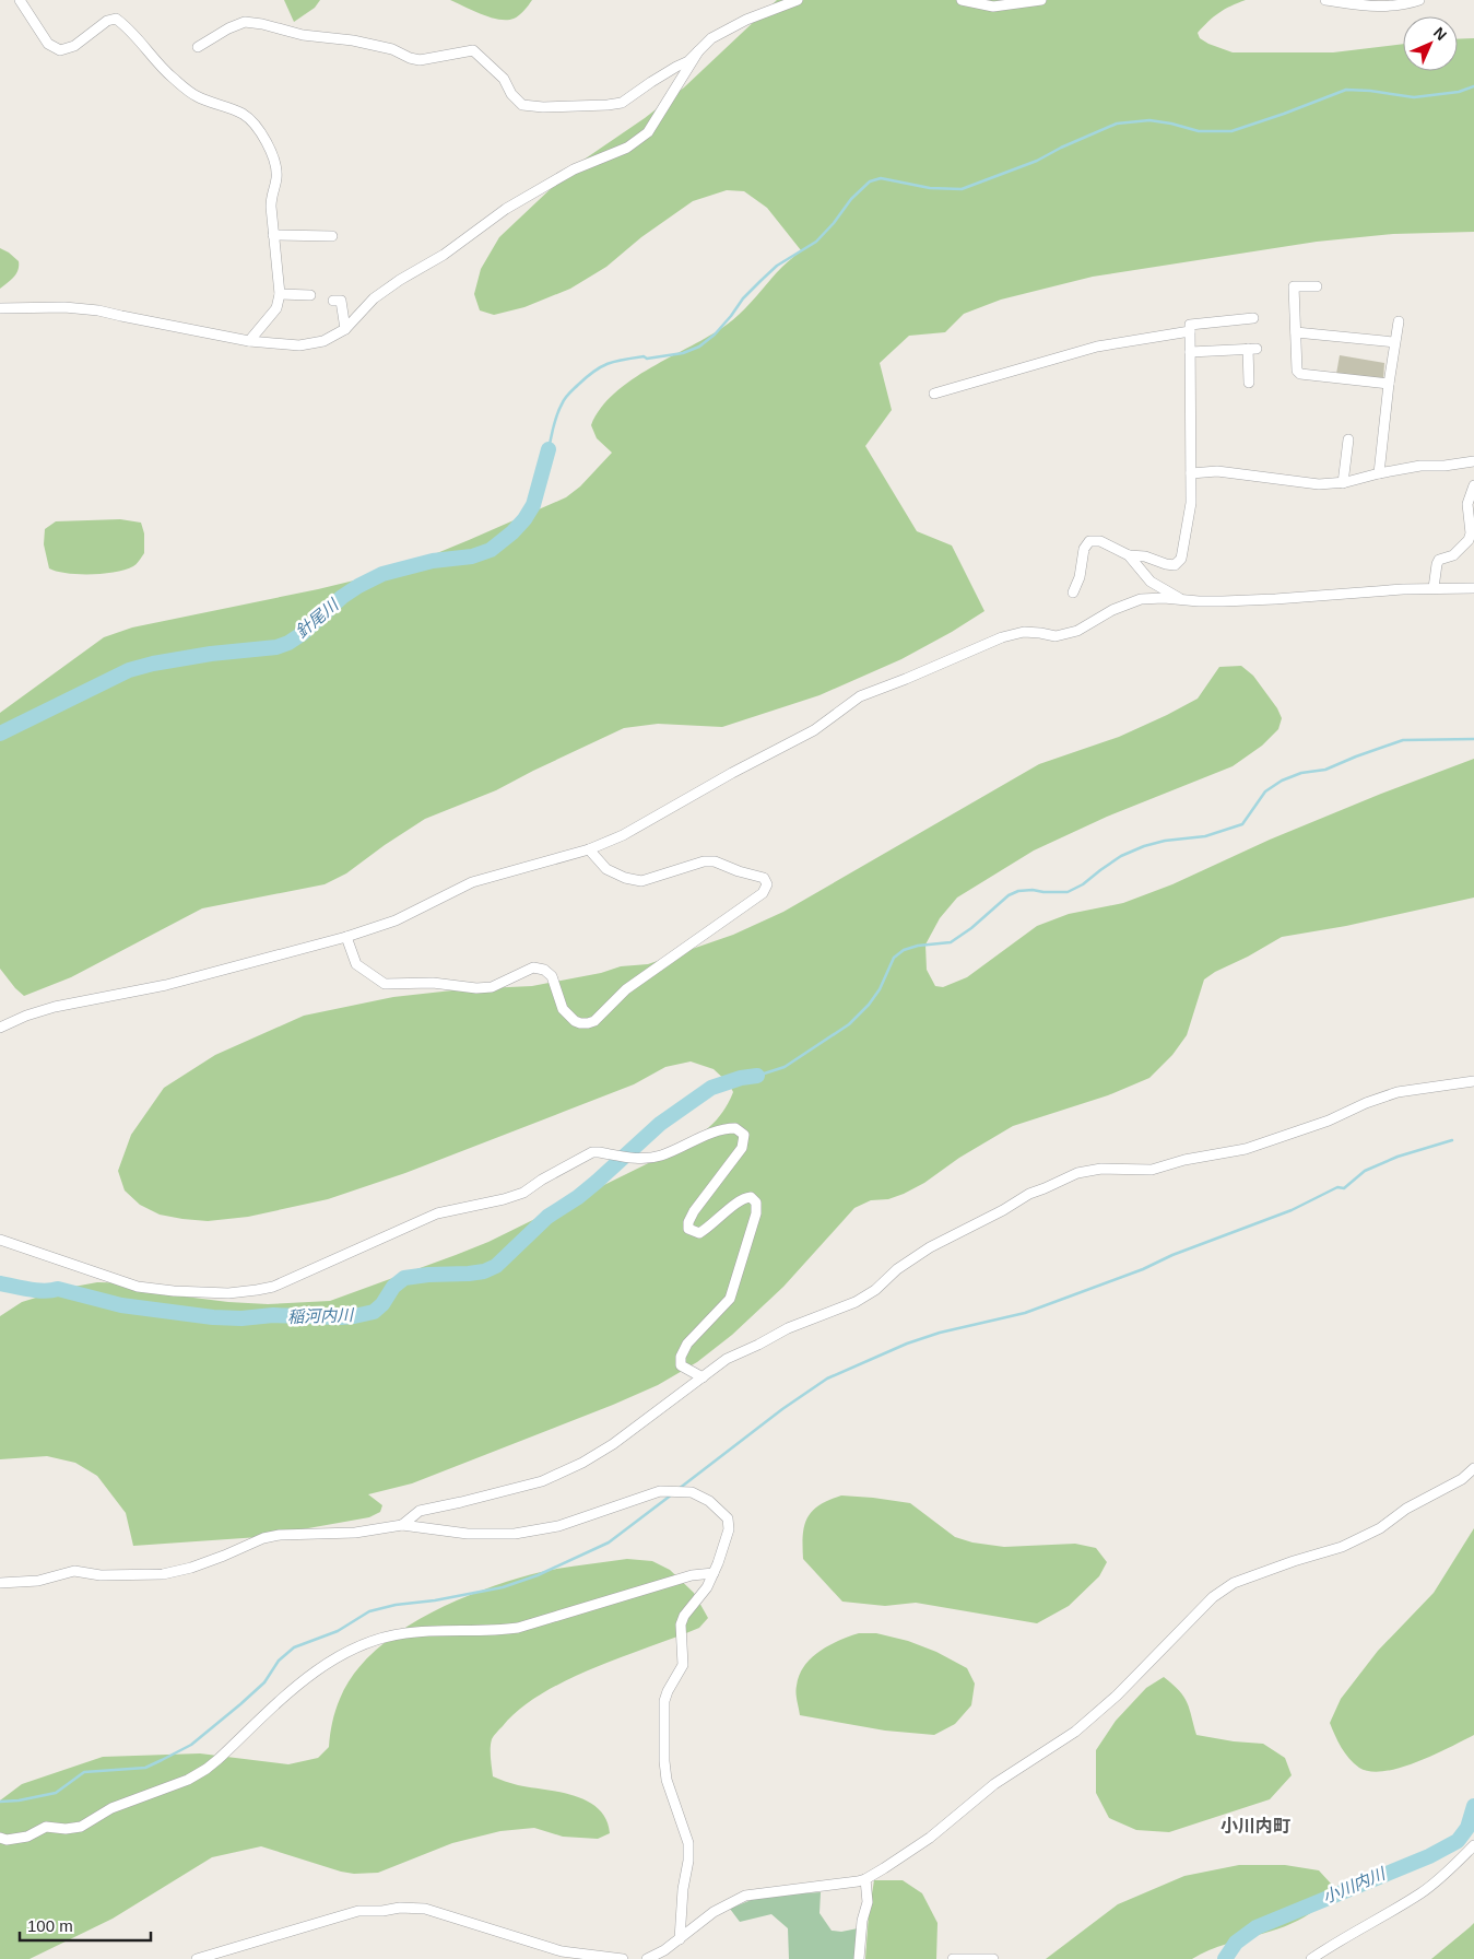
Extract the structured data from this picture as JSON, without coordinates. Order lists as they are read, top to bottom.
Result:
{
  "districts": ["小川内町"],
  "water": ["針尾川", "稲河内川", "小川内川"],
  "scale_bar": "100 m",
  "north": "top right"
}
